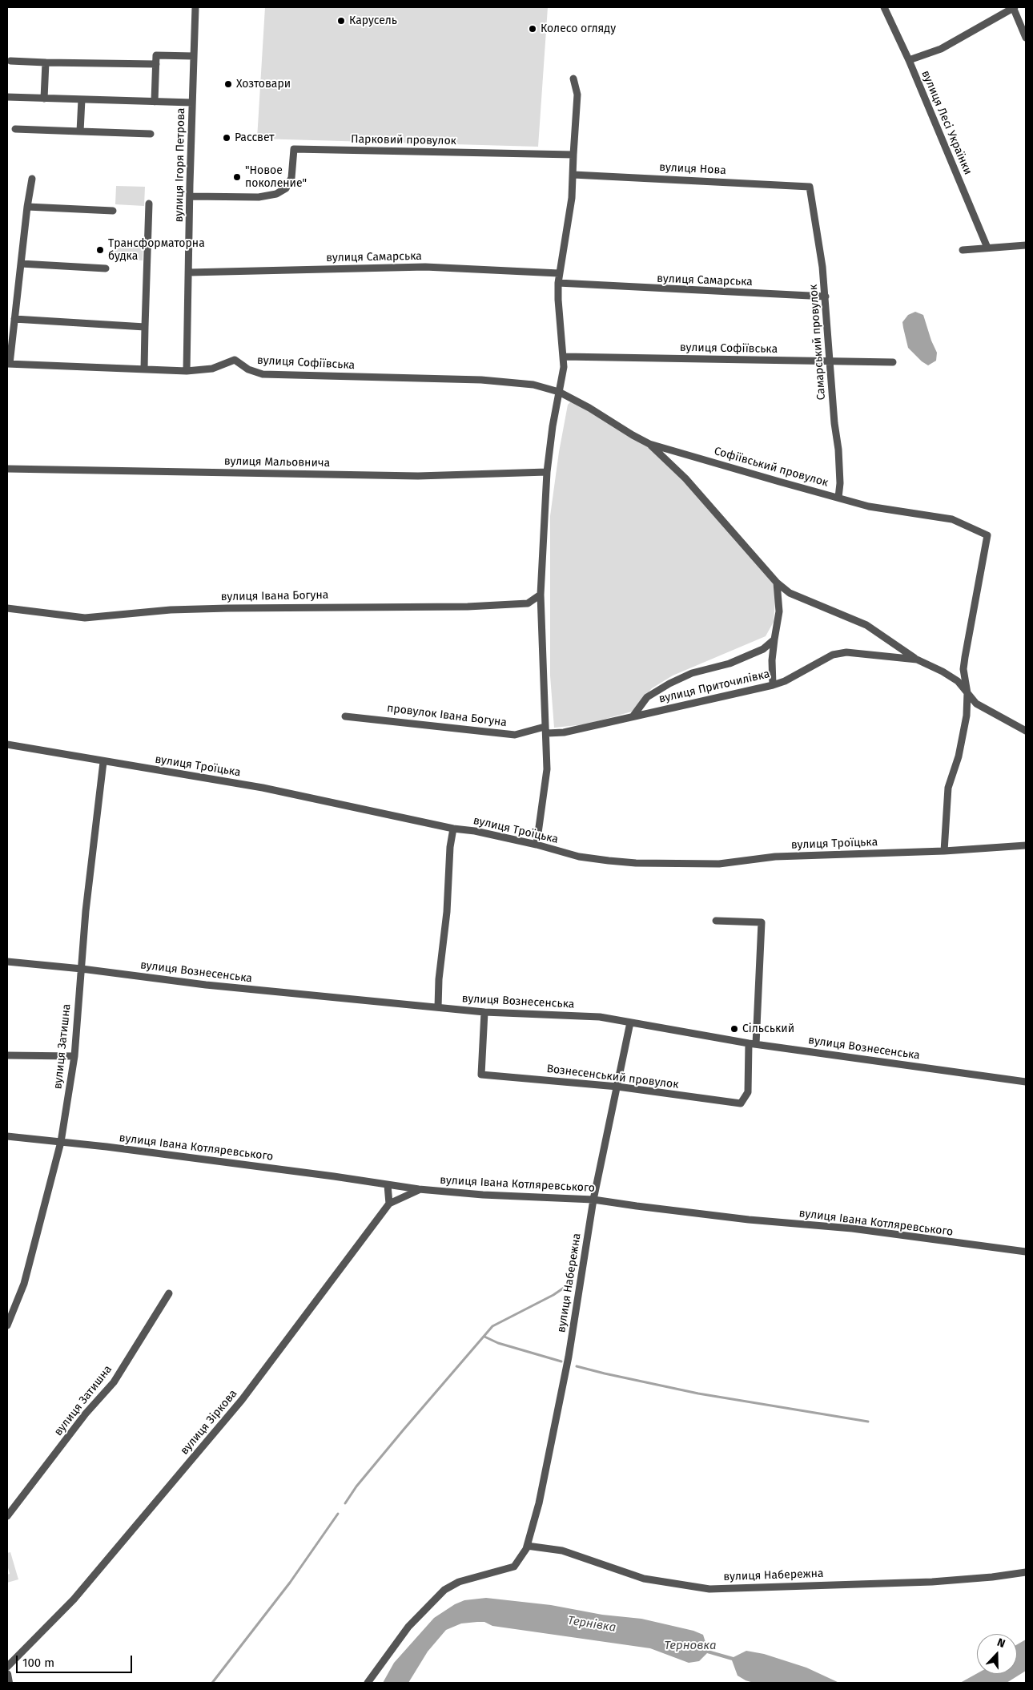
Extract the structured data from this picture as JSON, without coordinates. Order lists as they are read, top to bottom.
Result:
{
  "streets": {
    "street": [
      "вулиця Лесі Українки",
      "Парковий провулок",
      "вулиця Ігоря Петрова",
      "вулиця Нова",
      "вулиця Самарська",
      "Самарський провулок",
      "вулиця Софіївська",
      "вулиця Мальовнича",
      "Софіївський провулок",
      "вулиця Івана Богуна",
      "вулиця Приточилівка",
      "провулок Івана Богуна",
      "вулиця Троїцька",
      "вулиця Вознесенська",
      "вулиця Затишна",
      "Вознесенський провулок",
      "вулиця Івана Котляревського",
      "вулиця Набережна",
      "вулиця Зіркова"
    ]
  },
  "crossings": [
    ["Парковий провулок", "вулиця Ігоря Петрова"],
    ["вулиця Ігоря Петрова", "вулиця Самарська"],
    ["вулиця Ігоря Петрова", "вулиця Софіївська"],
    ["вулиця Нова", "Самарський провулок"],
    ["вулиця Самарська", "Самарський провулок"],
    ["Самарський провулок", "вулиця Софіївська"],
    ["Самарський провулок", "Софіївський провулок"],
    ["вулиця Софіївська", "Софіївський провулок"],
    ["Софіївський провулок", "вулиця Приточилівка"],
    ["вулиця Приточилівка", "провулок Івана Богуна"],
    ["вулиця Троїцька", "вулиця Затишна"],
    ["вулиця Вознесенська", "вулиця Затишна"],
    ["вулиця Вознесенська", "Вознесенський провулок"],
    ["вулиця Вознесенська", "вулиця Набережна"],
    ["вулиця Затишна", "вулиця Івана Котляревського"],
    ["Вознесенський провулок", "вулиця Набережна"],
    ["вулиця Івана Котляревського", "вулиця Набережна"],
    ["вулиця Івана Котляревського", "вулиця Зіркова"]
  ],
  "water": ["Тернівка", "Терновка"],
  "places": [
    "Карусель",
    "Колесо огляду",
    "Хозтовари",
    "Рассвет",
    "\"Новое поколение\"",
    "Трансформаторна будка",
    "Сільський"
  ],
  "scale_bar": "100 m",
  "north": "top"
}
